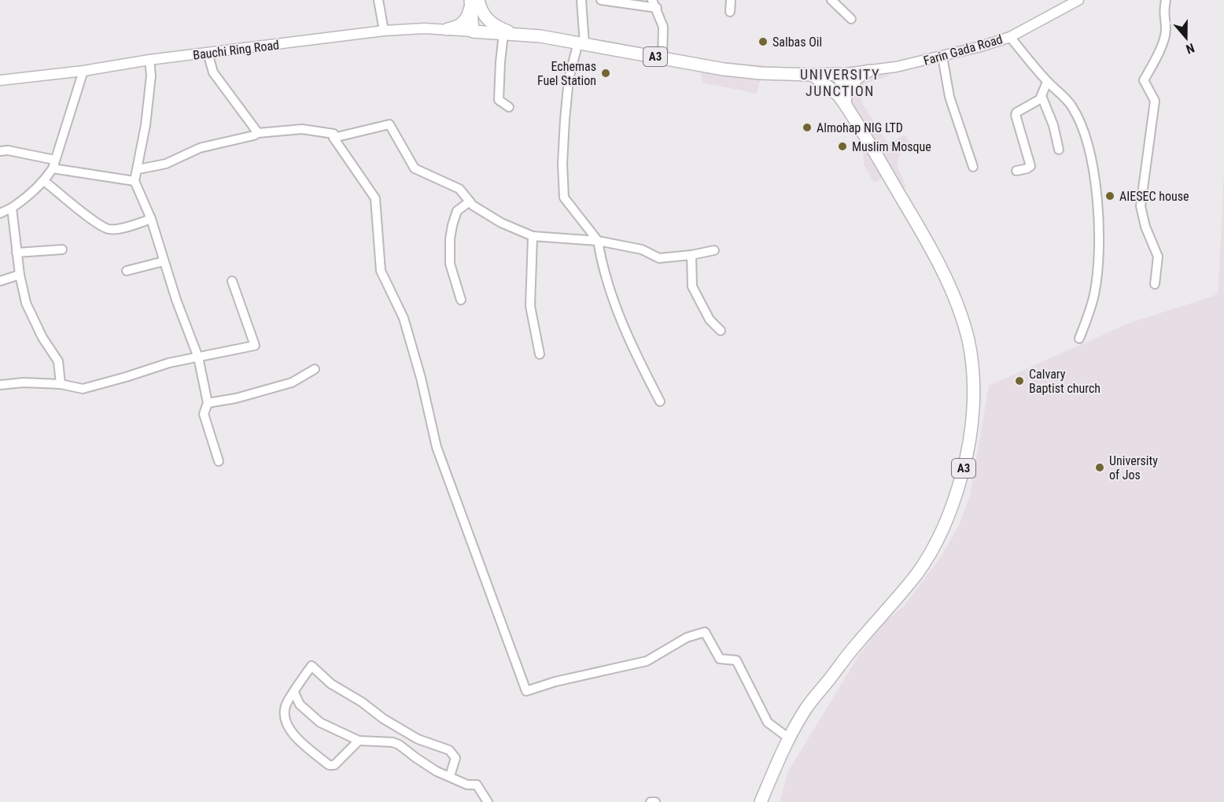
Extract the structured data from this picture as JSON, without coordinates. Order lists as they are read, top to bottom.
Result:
{
  "streets": {
    "highway": ["A3"],
    "main road": ["Bauchi Ring Road", "Farin Gada Road"]
  },
  "crossings": [
    ["Bauchi Ring Road", "A3"],
    ["Farin Gada Road", "A3"]
  ],
  "districts": ["UNIVERSITY JUNCTION"],
  "places": [
    "Salbas Oil",
    "Echemas Fuel Station",
    "Almohap NIG LTD",
    "Muslim Mosque",
    "AIESEC house",
    "Calvary Baptist church",
    "University of Jos"
  ],
  "north": "bottom"
}
